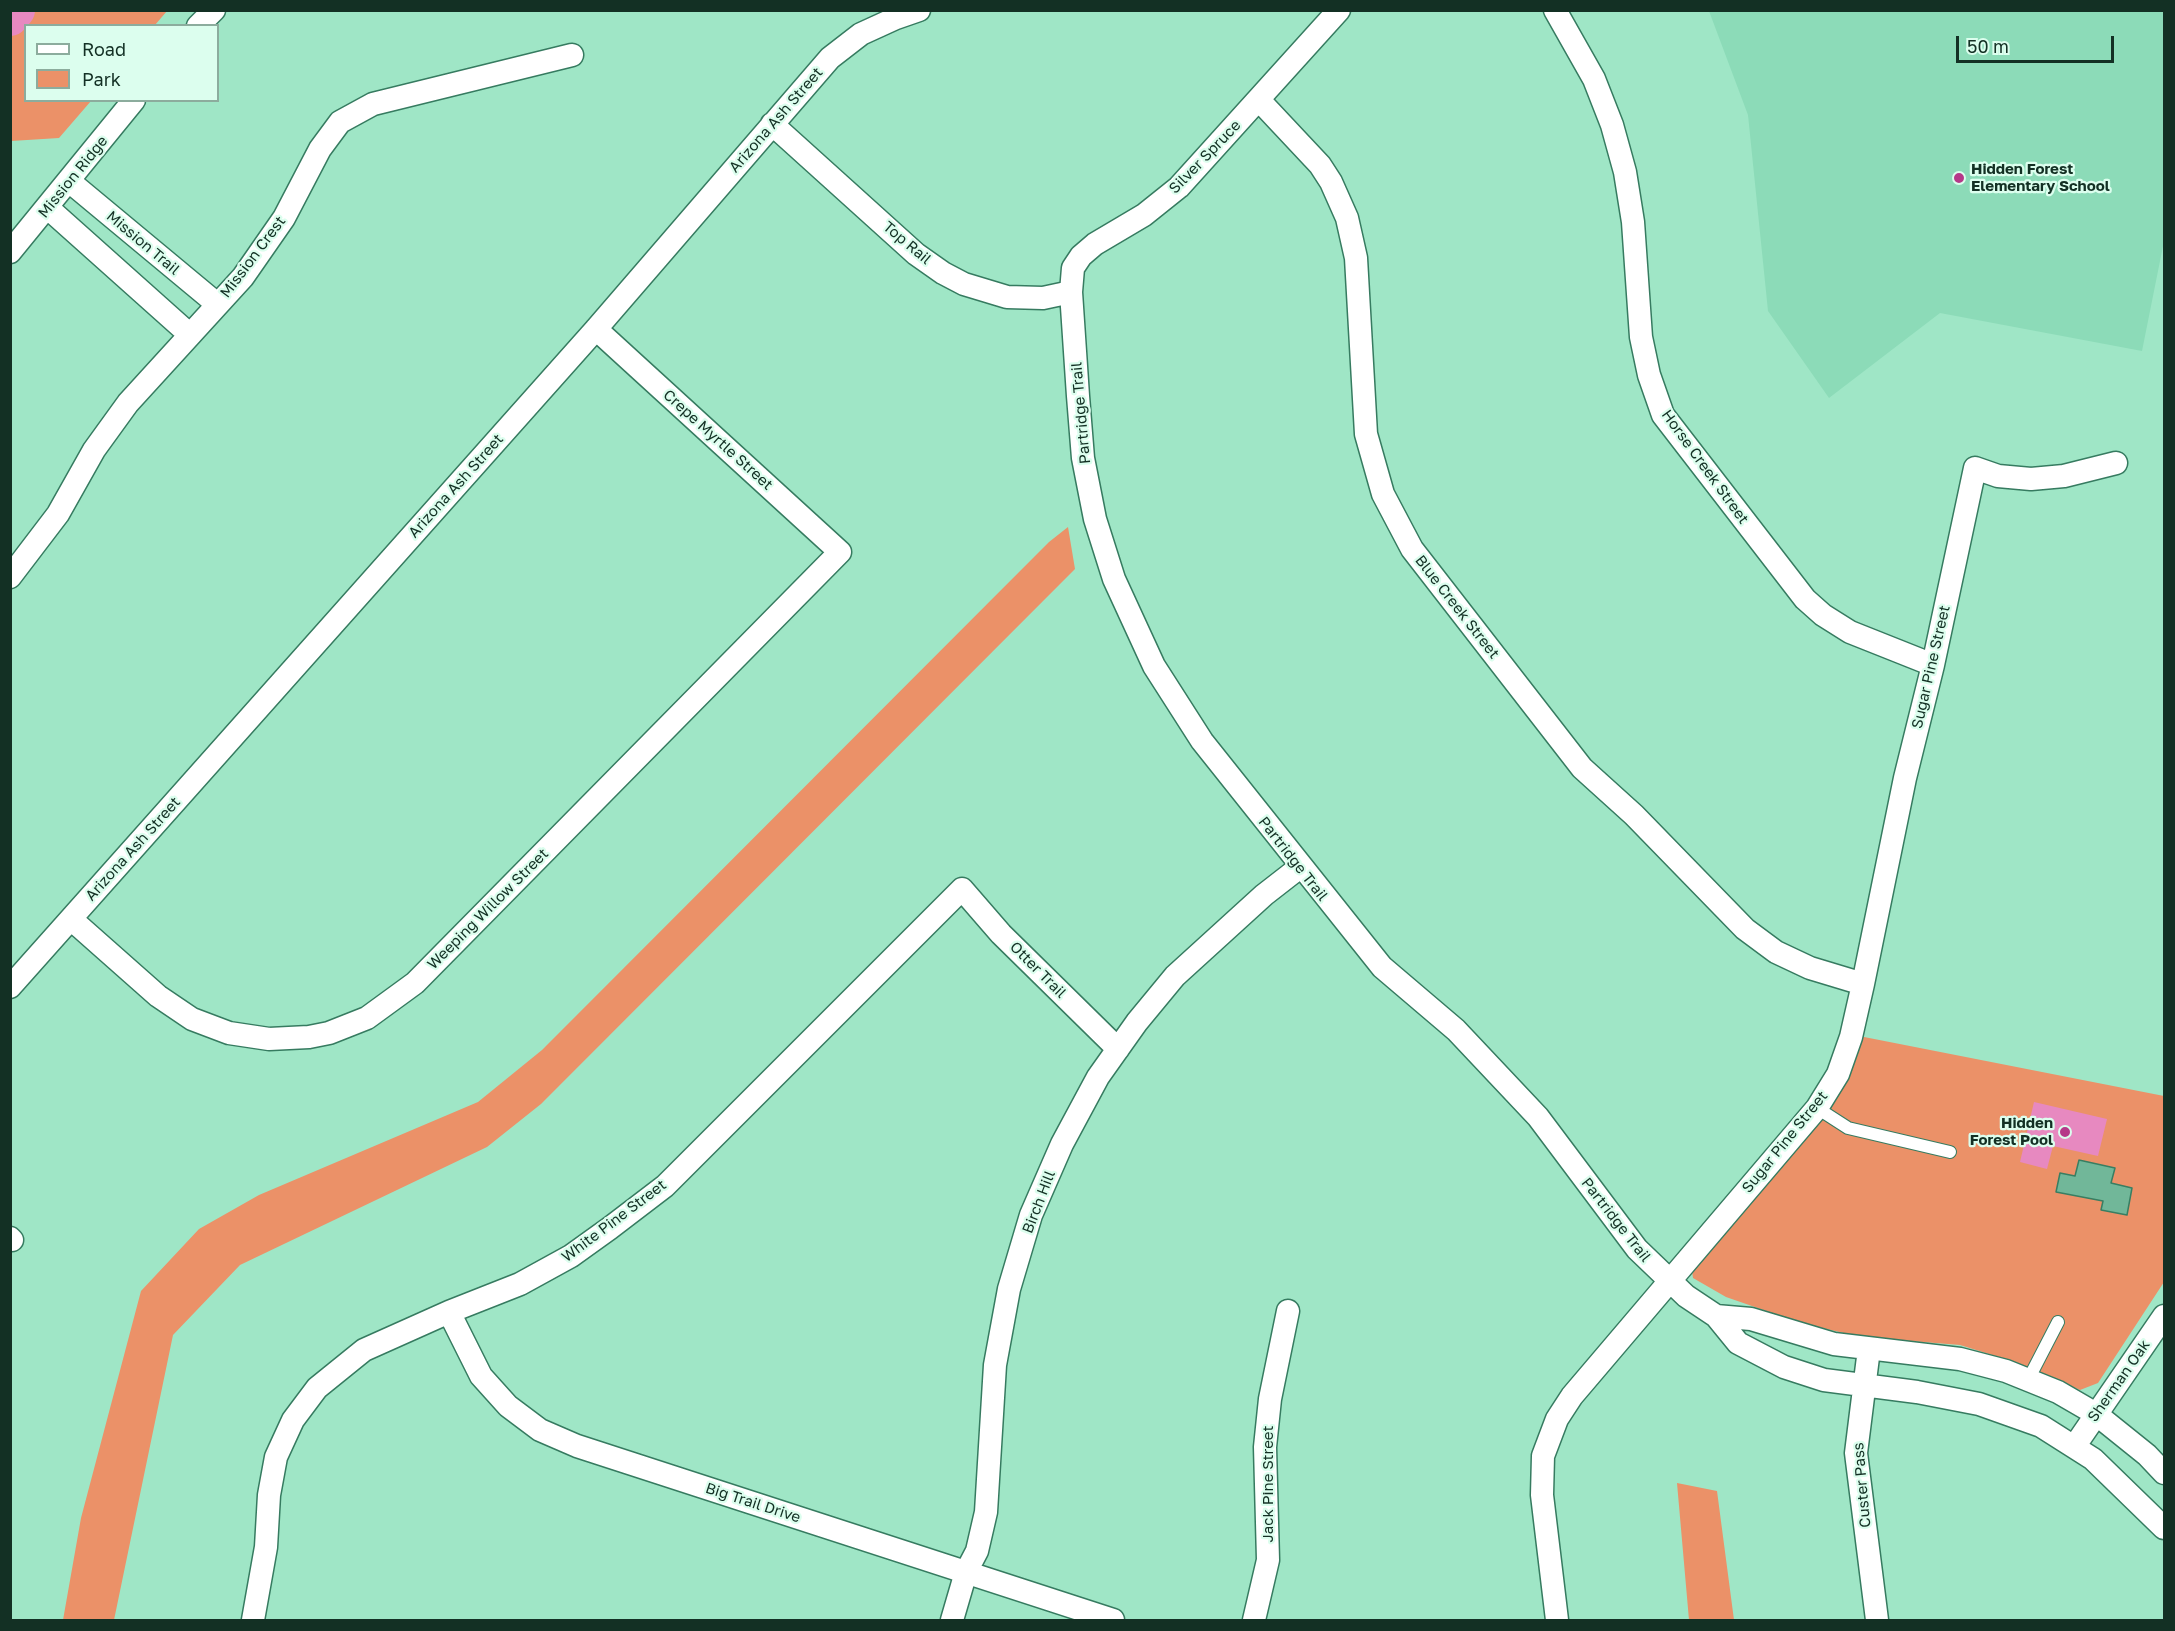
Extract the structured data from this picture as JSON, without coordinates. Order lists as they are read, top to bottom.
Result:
{
  "streets": {
    "street": [
      "Arizona Ash Street",
      "Silver Spruce",
      "Mission Ridge",
      "Mission Trail",
      "Top Rail",
      "Mission Crest",
      "Partridge Trail",
      "Crepe Myrtle Street",
      "Horse Creek Street",
      "Blue Creek Street",
      "Sugar Pine Street",
      "Weeping Willow Street",
      "Otter Trail",
      "Birch Hill",
      "White Pine Street",
      "Sherman Oak",
      "Jack Pine Street",
      "Custer Pass",
      "Big Trail Drive"
    ]
  },
  "crossings": [
    ["Arizona Ash Street", "Top Rail"],
    ["Arizona Ash Street", "Crepe Myrtle Street"],
    ["Arizona Ash Street", "Weeping Willow Street"],
    ["Silver Spruce", "Top Rail"],
    ["Silver Spruce", "Partridge Trail"],
    ["Silver Spruce", "Blue Creek Street"],
    ["Mission Ridge", "Mission Trail"],
    ["Mission Trail", "Mission Crest"],
    ["Top Rail", "Partridge Trail"],
    ["Partridge Trail", "Sugar Pine Street"],
    ["Partridge Trail", "Birch Hill"],
    ["Partridge Trail", "Sherman Oak"],
    ["Partridge Trail", "Custer Pass"],
    ["Crepe Myrtle Street", "Weeping Willow Street"],
    ["Horse Creek Street", "Sugar Pine Street"],
    ["Blue Creek Street", "Sugar Pine Street"],
    ["Otter Trail", "Birch Hill"],
    ["Otter Trail", "White Pine Street"],
    ["Birch Hill", "Big Trail Drive"],
    ["White Pine Street", "Big Trail Drive"]
  ],
  "places": ["Hidden Forest Elementary School", "Hidden Forest Pool"],
  "legend": ["Road", "Park"],
  "scale_bar": "50 m"
}
